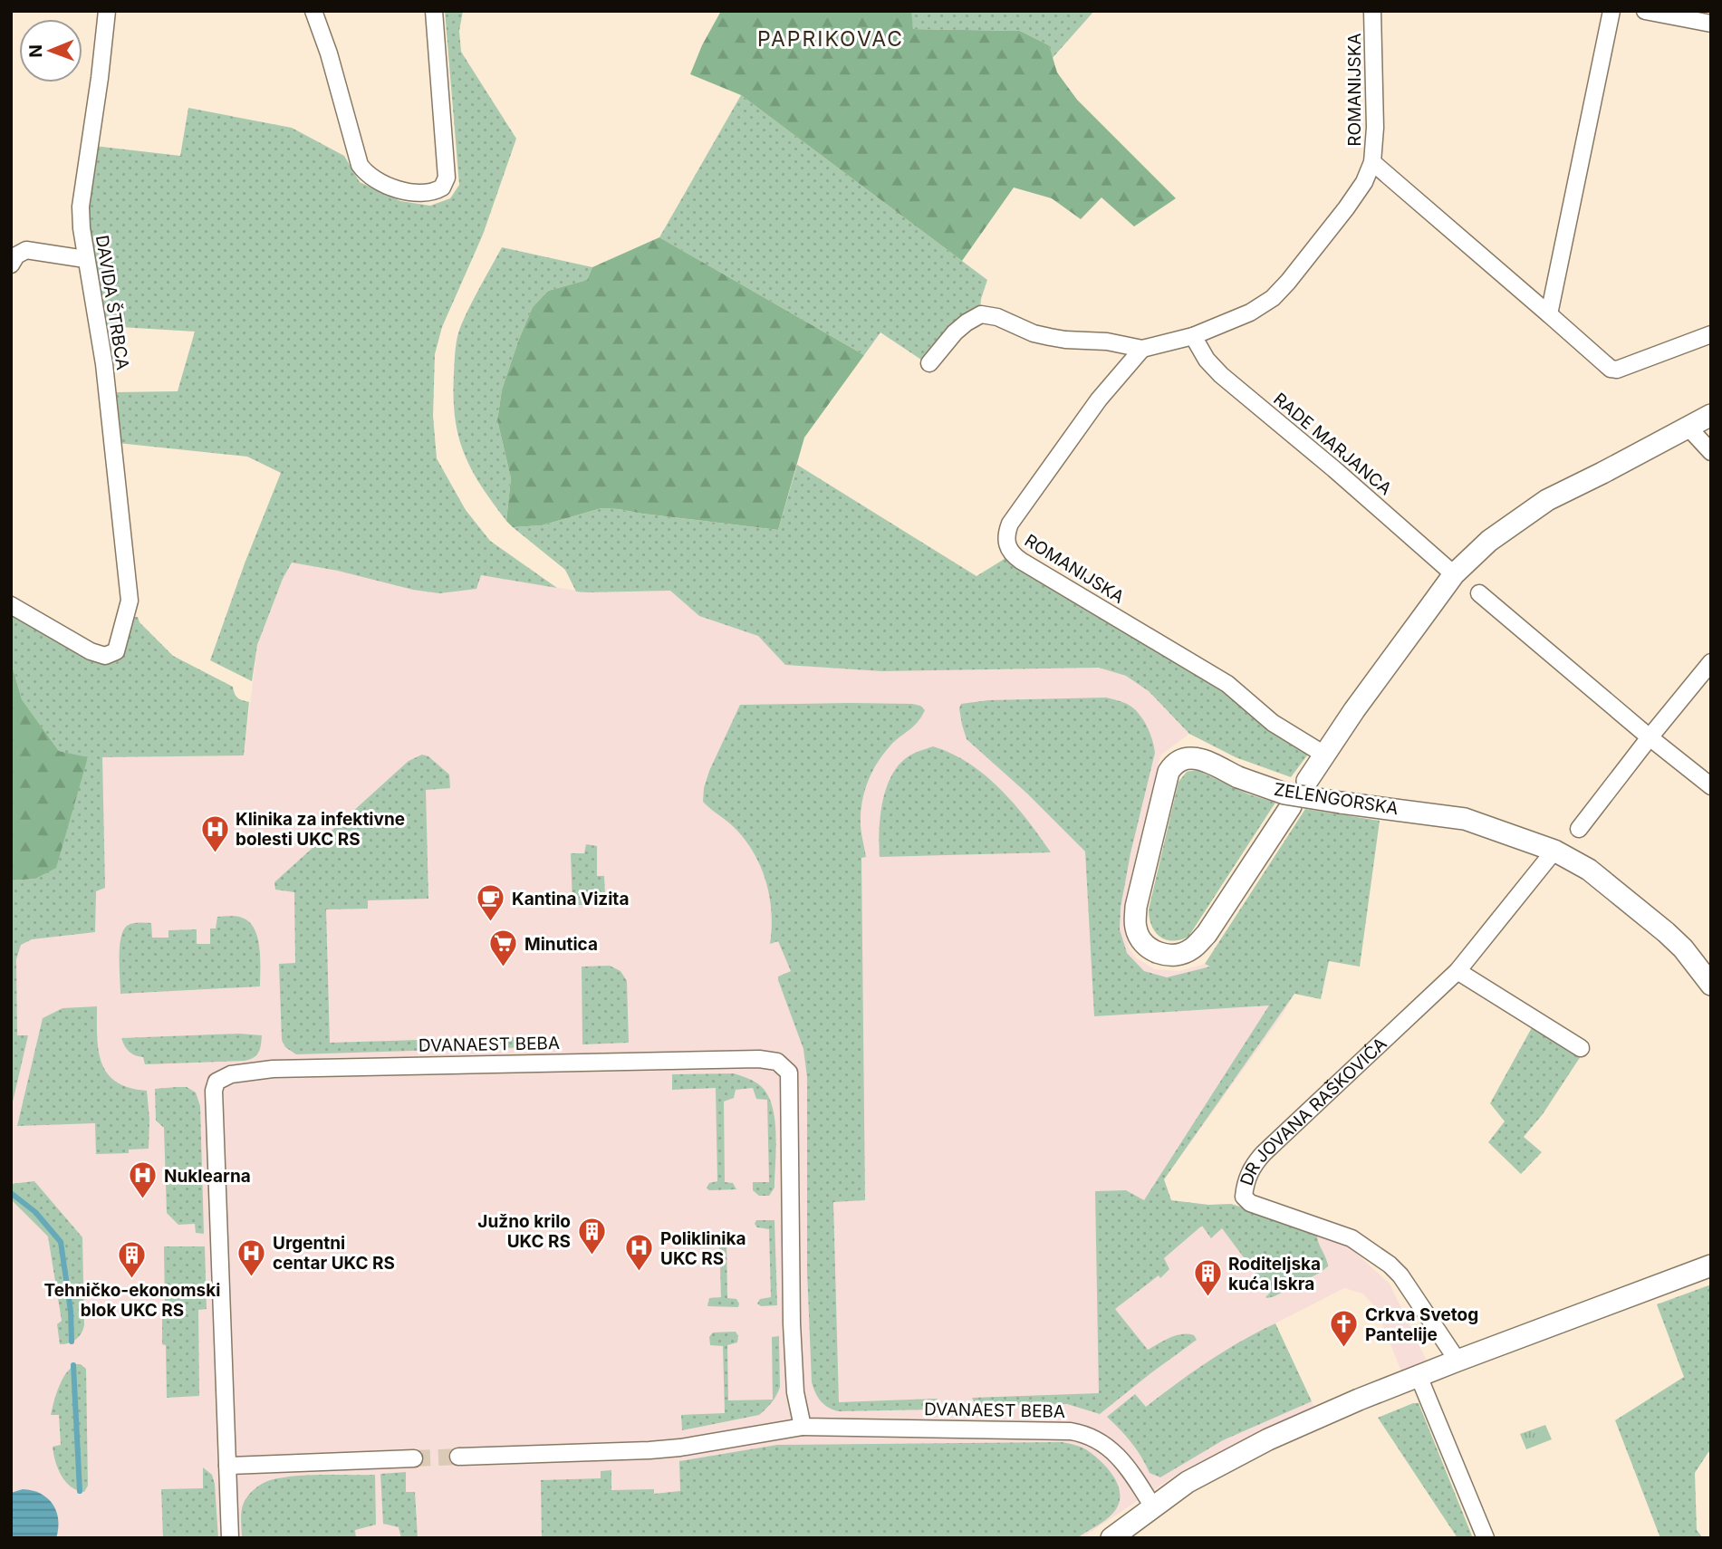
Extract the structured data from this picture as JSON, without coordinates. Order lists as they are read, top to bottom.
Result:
{
  "streets": {
    "street": [
      "ROMANIJSKA",
      "DAVIDA ŠTRBCA",
      "RADE MARJANCA",
      "ZELENGORSKA",
      "DVANAEST BEBA",
      "DR JOVANA RAŠKOVIĆA"
    ]
  },
  "crossings": [
    ["ROMANIJSKA", "RADE MARJANCA"],
    ["ROMANIJSKA", "ZELENGORSKA"],
    ["RADE MARJANCA", "ZELENGORSKA"],
    ["ZELENGORSKA", "DR JOVANA RAŠKOVIĆA"]
  ],
  "districts": ["PAPRIKOVAC"],
  "places": {
    "hospital": [
      "Klinika za infektivne bolesti UKC RS",
      "Nuklearna",
      "Poliklinika UKC RS",
      "Urgentni centar UKC RS"
    ],
    "cafe": ["Kantina Vizita"],
    "supermarket": ["Minutica"],
    "building": ["Južno krilo UKC RS", "Tehničko-ekonomski blok UKC RS", "Roditeljska kuća Iskra"],
    "church": ["Crkva Svetog Pantelije"]
  },
  "north": "left"
}
